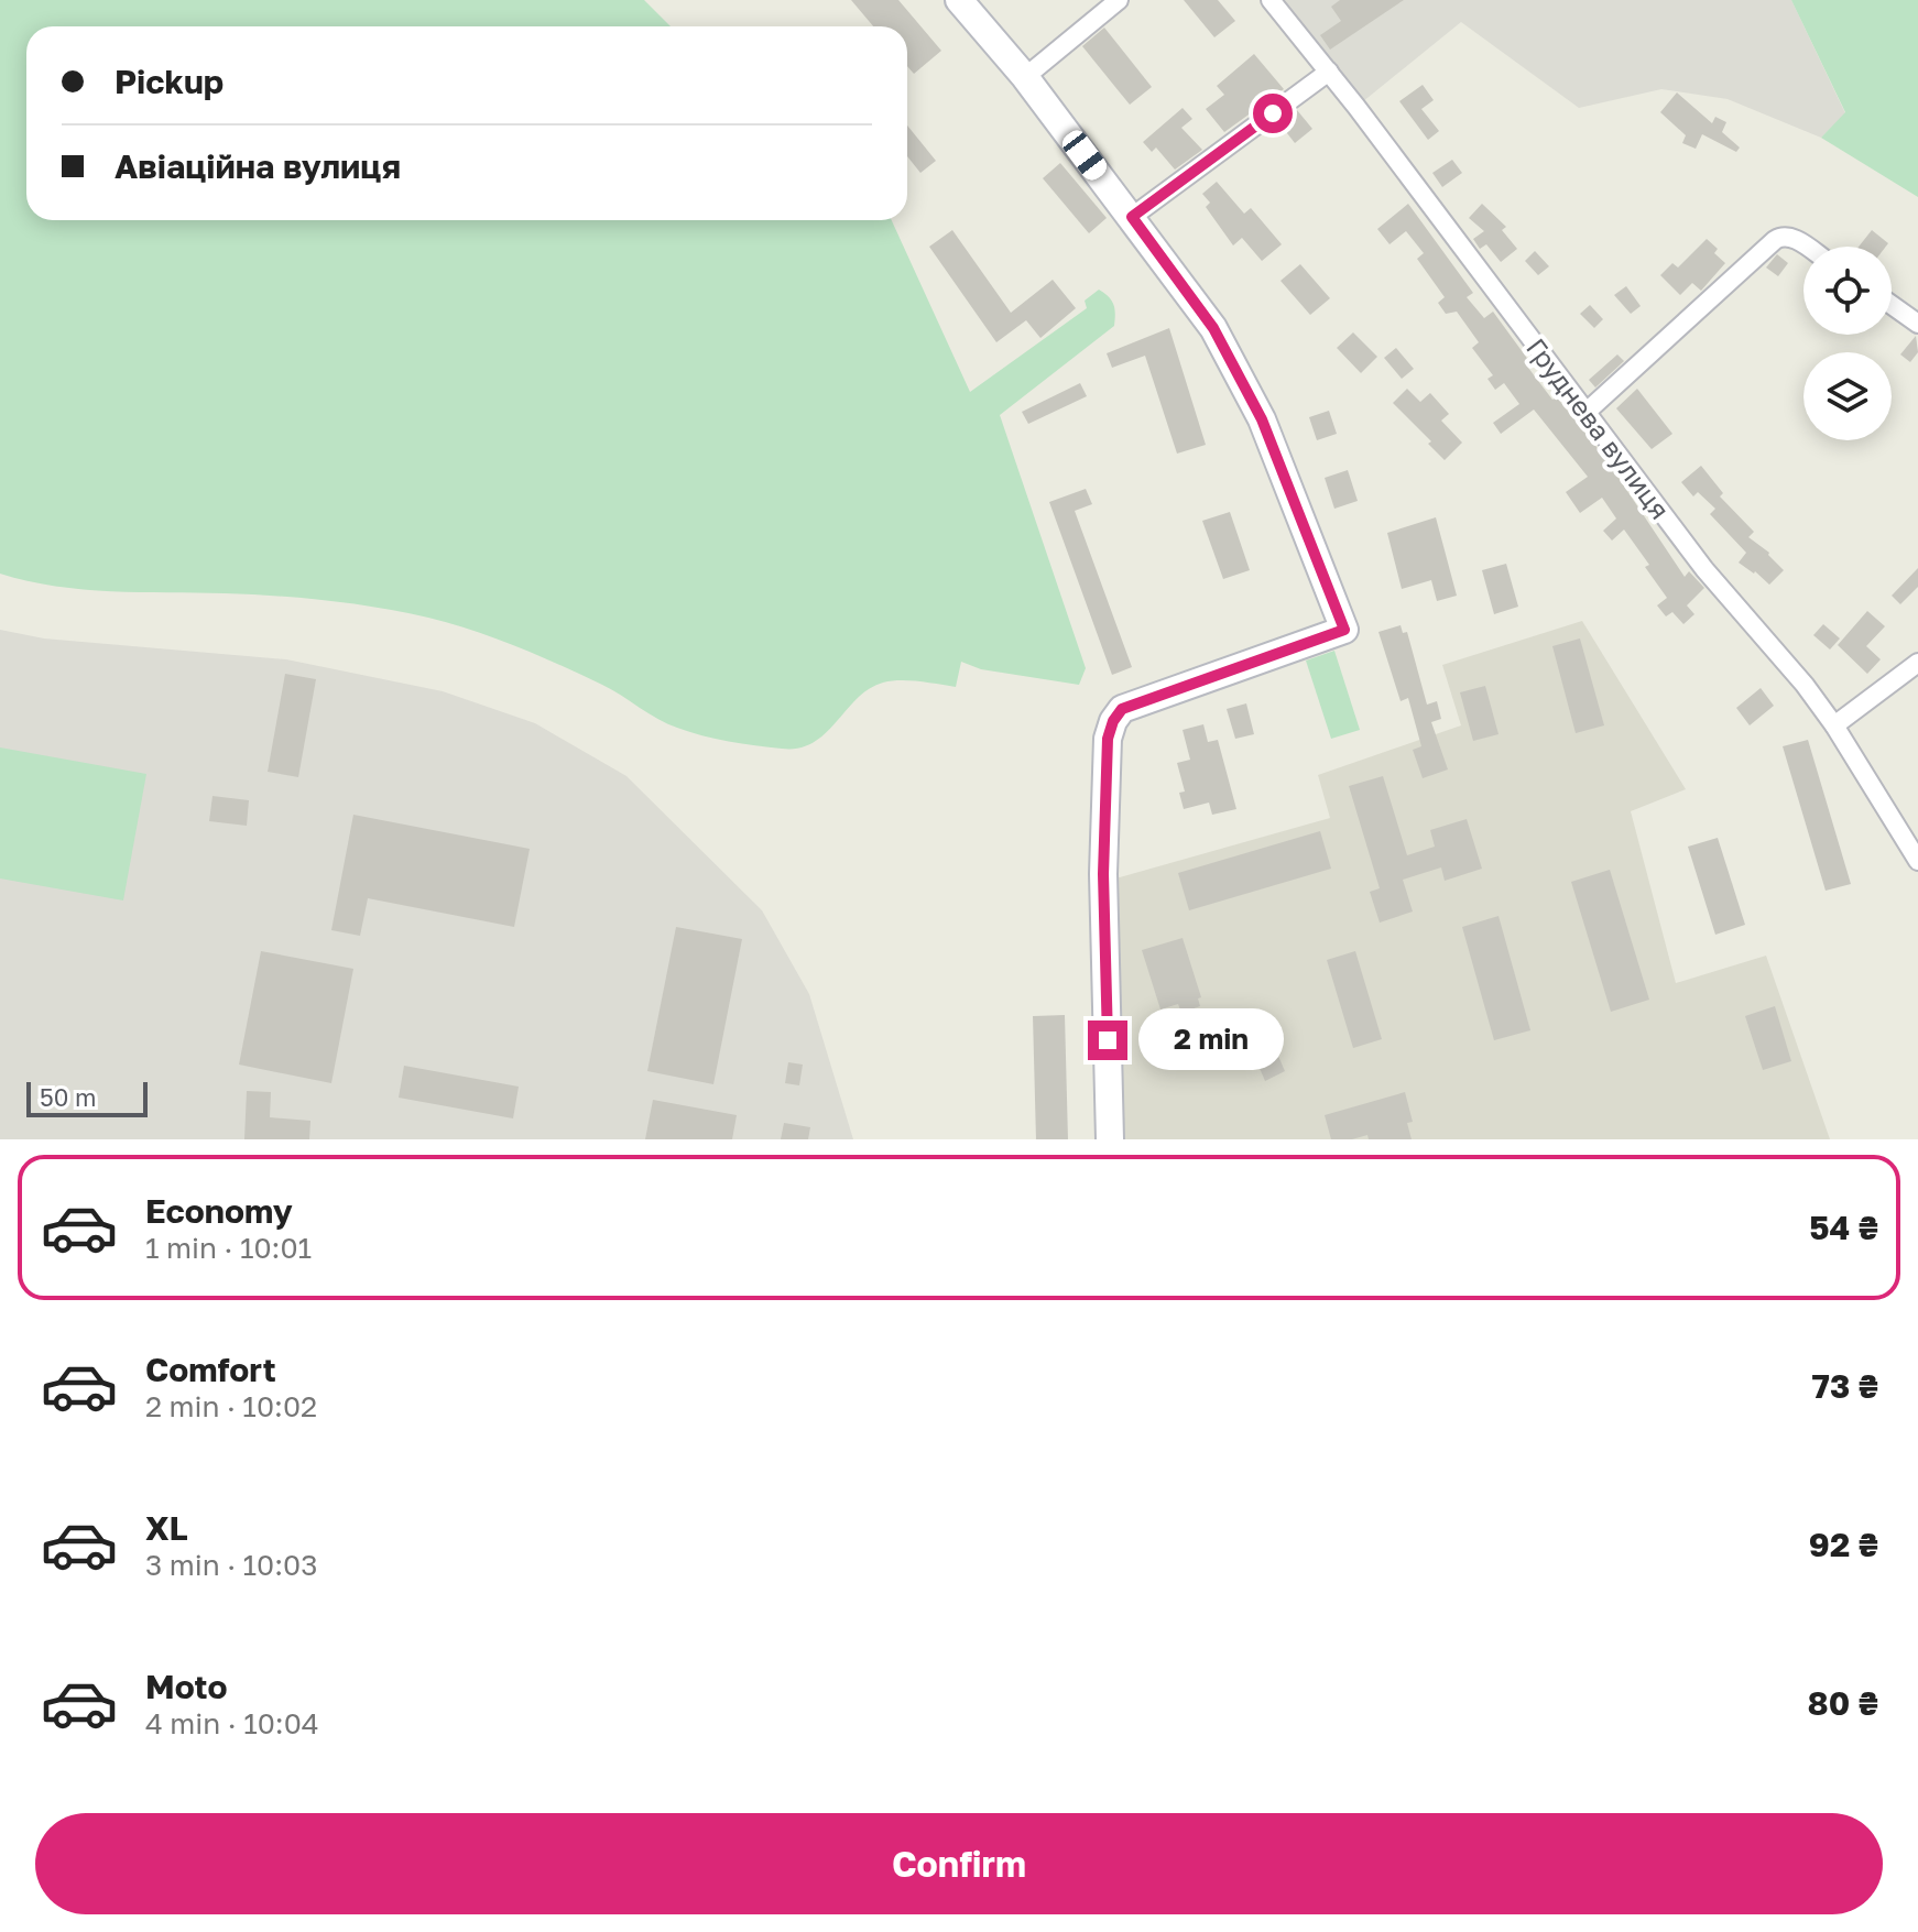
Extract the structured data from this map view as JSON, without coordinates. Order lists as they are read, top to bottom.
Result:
{
  "streets": {
    "street": ["Груднева вулиця"]
  },
  "scale_bar": "50 m",
  "page": {
    "banner": ["Pickup", "Авіаційна вулиця"],
    "bubble": "2 min",
    "scale": "50 m",
    "list": [
      {
        "name": "Economy",
        "note": "1 min · 10:01",
        "value": "54 ₴"
      },
      {
        "name": "Comfort",
        "note": "2 min · 10:02",
        "value": "73 ₴"
      },
      {
        "name": "XL",
        "note": "3 min · 10:03",
        "value": "92 ₴"
      },
      {
        "name": "Moto",
        "note": "4 min · 10:04",
        "value": "80 ₴"
      }
    ],
    "buttons": "Confirm"
  }
}
